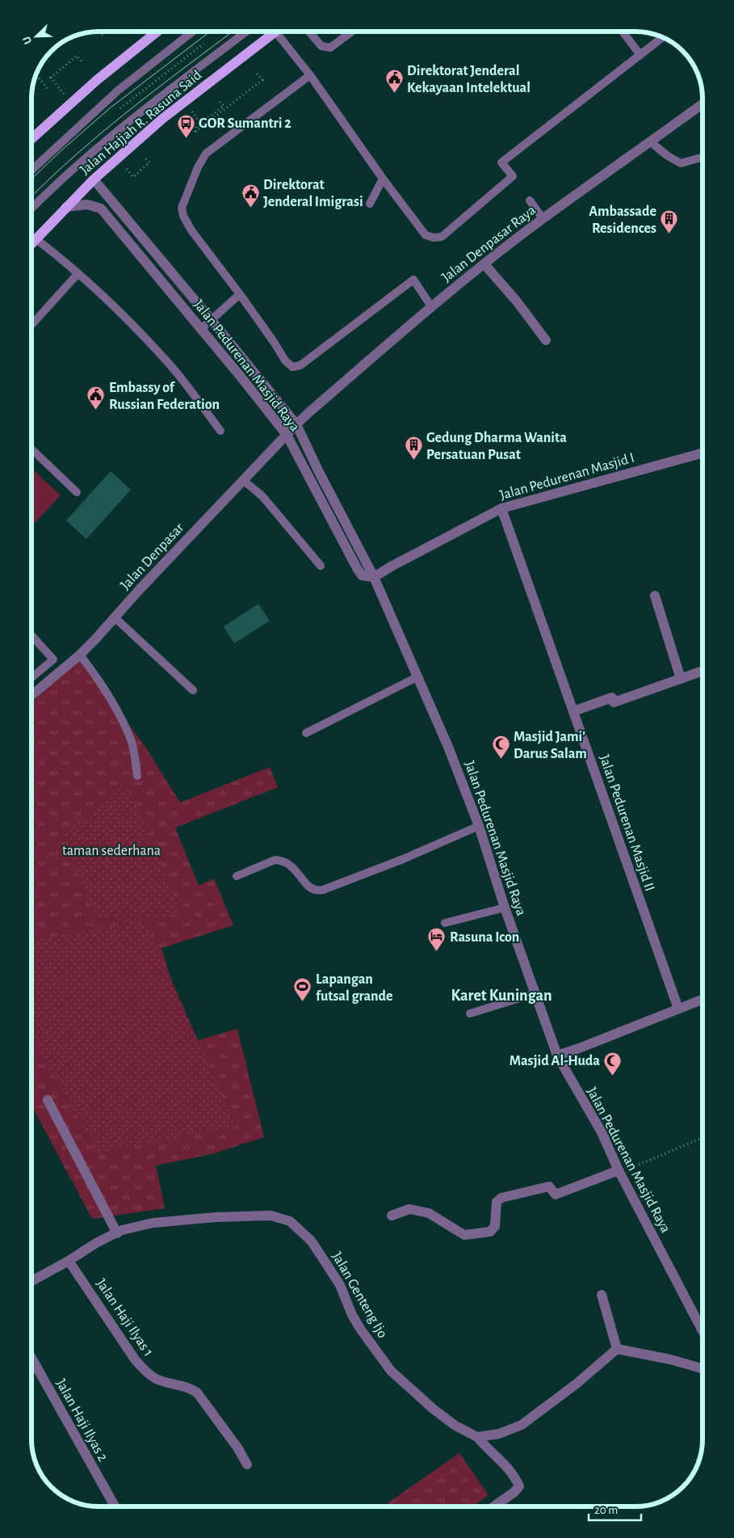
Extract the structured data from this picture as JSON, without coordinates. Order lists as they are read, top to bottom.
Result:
{
  "streets": {
    "main road": ["Jalan Hajjah R. Rasuna Said"],
    "street": [
      "Jalan Denpasar Raya",
      "Jalan Pedurenan Masjid Raya",
      "Jalan Pedurenan Masjid I",
      "Jalan Denpasar",
      "Jalan Pedurenan Masjid II",
      "Jalan Genteng Ijo",
      "Jalan Haji Ilyas 1",
      "Jalan Haji Ilyas 2"
    ]
  },
  "crossings": [
    ["Jalan Hajjah R. Rasuna Said", "Jalan Pedurenan Masjid Raya"],
    ["Jalan Denpasar Raya", "Jalan Pedurenan Masjid Raya"],
    ["Jalan Denpasar Raya", "Jalan Denpasar"],
    ["Jalan Pedurenan Masjid Raya", "Jalan Pedurenan Masjid I"],
    ["Jalan Pedurenan Masjid Raya", "Jalan Denpasar"],
    ["Jalan Pedurenan Masjid I", "Jalan Pedurenan Masjid II"],
    ["Jalan Genteng Ijo", "Jalan Haji Ilyas 1"]
  ],
  "districts": ["Karet Kuningan"],
  "parks": ["taman sederhana"],
  "places": {
    "public building": ["Direktorat Jenderal Kekayaan Intelektual", "Direktorat Jenderal Imigrasi", "Embassy of Russian Federation"],
    "bus stop": ["GOR Sumantri 2"],
    "building": ["Ambassade Residences", "Gedung Dharma Wanita Persatuan Pusat"],
    "mosque": ["Masjid Jami' Darus Salam", "Masjid Al-Huda"],
    "hotel": ["Rasuna Icon"],
    "sports": ["Lapangan futsal grande"]
  },
  "scale_bar": "20 m",
  "north": "bottom left"
}
